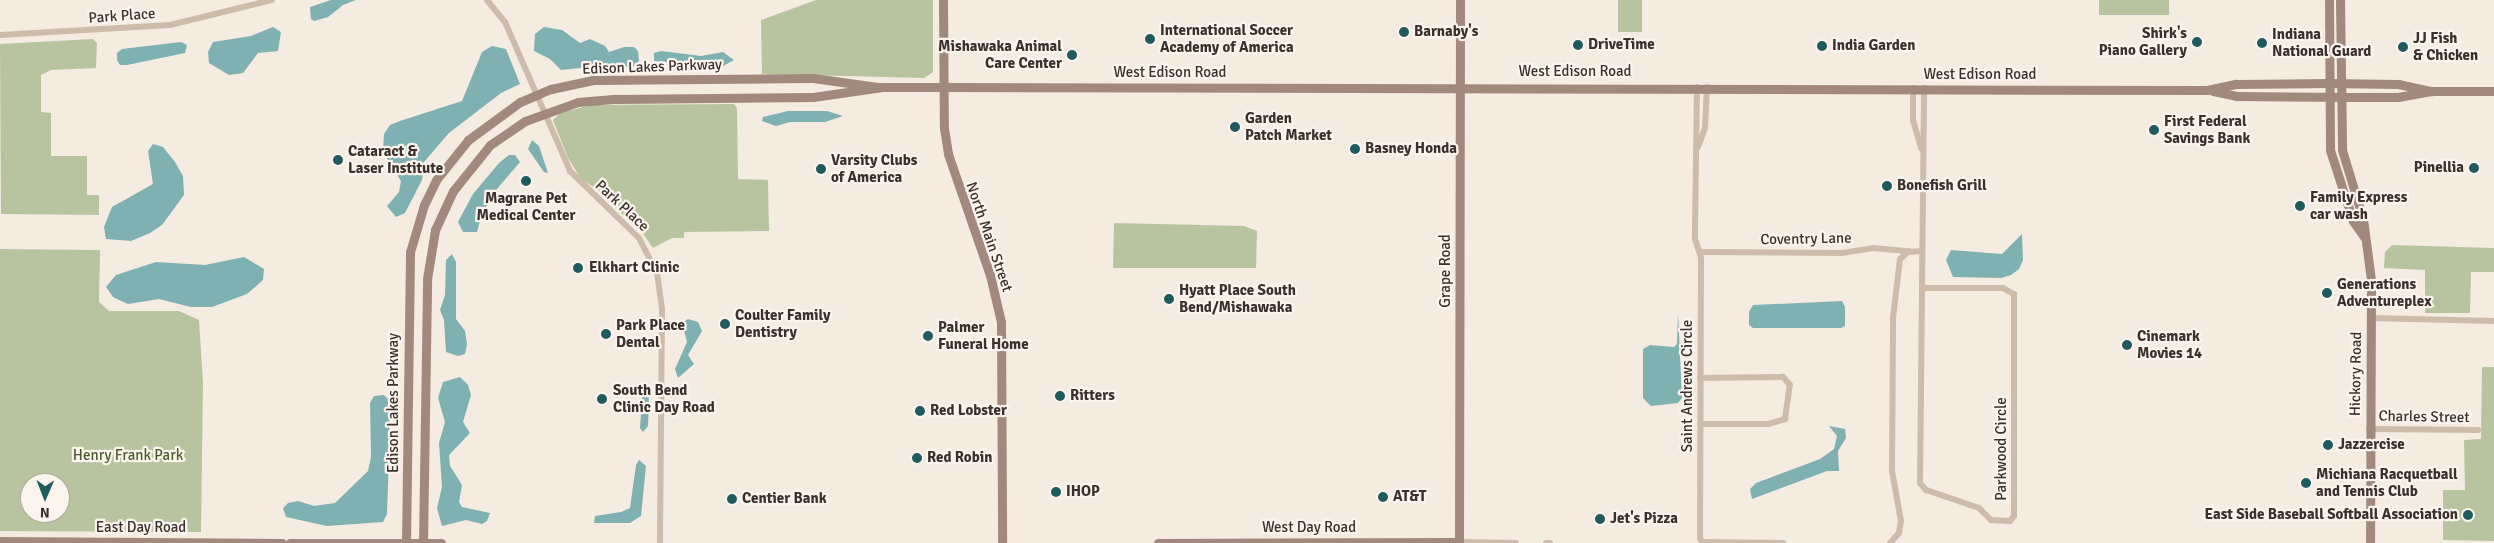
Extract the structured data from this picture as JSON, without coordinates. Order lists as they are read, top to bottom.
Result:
{
  "streets": {
    "main road": [
      "Edison Lakes Parkway",
      "West Edison Road",
      "North Main Street",
      "Grape Road",
      "Hickory Road",
      "East Day Road",
      "West Day Road"
    ],
    "street": [
      "Park Place",
      "Coventry Lane",
      "Saint Andrews Circle",
      "Charles Street",
      "Parkwood Circle"
    ]
  },
  "crossings": [
    ["Park Place", "Edison Lakes Parkway"],
    ["Edison Lakes Parkway", "West Edison Road"],
    ["Edison Lakes Parkway", "North Main Street"],
    ["West Edison Road", "North Main Street"],
    ["West Edison Road", "Grape Road"],
    ["West Edison Road", "Hickory Road"],
    ["West Edison Road", "Saint Andrews Circle"],
    ["West Edison Road", "Parkwood Circle"],
    ["Coventry Lane", "Saint Andrews Circle"],
    ["Grape Road", "West Day Road"],
    ["Hickory Road", "Charles Street"]
  ],
  "parks": ["Henry Frank Park"],
  "places": [
    "Barnaby's",
    "International Soccer Academy of America",
    "Shirk's Piano Gallery",
    "Indiana National Guard",
    "DriveTime",
    "India Garden",
    "JJ Fish & Chicken",
    "Mishawaka Animal Care Center",
    "Garden Patch Market",
    "First Federal Savings Bank",
    "Basney Honda",
    "Cataract & Laser Institute",
    "Pinellia",
    "Varsity Clubs of America",
    "Magrane Pet Medical Center",
    "Bonefish Grill",
    "Family Express car wash",
    "Elkhart Clinic",
    "Generations Adventureplex",
    "Hyatt Place South Bend/Mishawaka",
    "Coulter Family Dentistry",
    "Park Place Dental",
    "Palmer Funeral Home",
    "Cinemark Movies 14",
    "Ritters",
    "South Bend Clinic Day Road",
    "Red Lobster",
    "Jazzercise",
    "Red Robin",
    "Michiana Racquetball and Tennis Club",
    "IHOP",
    "AT&T",
    "Centier Bank",
    "East Side Baseball Softball Association",
    "Jet's Pizza"
  ],
  "north": "bottom"
}
